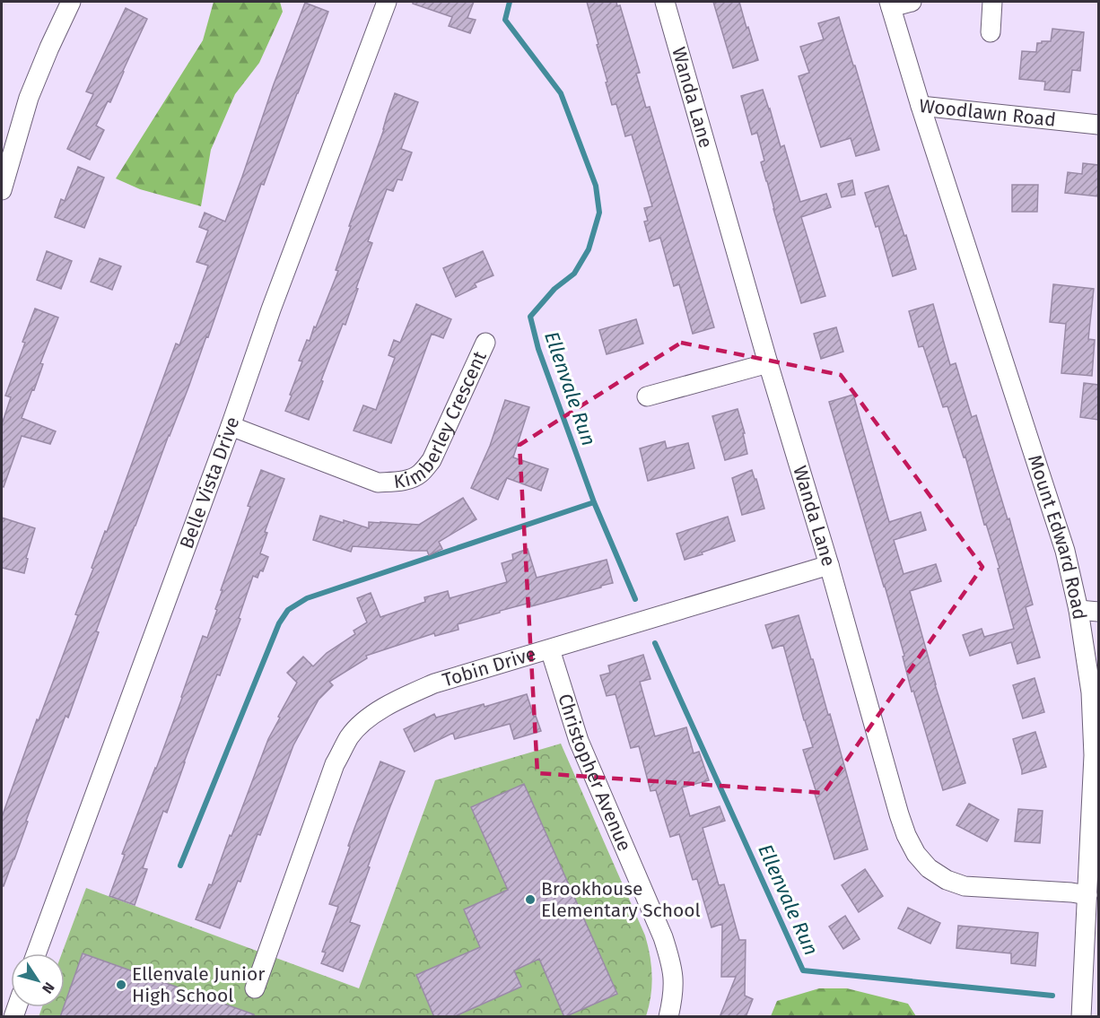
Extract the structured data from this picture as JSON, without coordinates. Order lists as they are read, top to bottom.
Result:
{
  "streets": {
    "street": [
      "Wanda Lane",
      "Woodlawn Road",
      "Kimberley Crescent",
      "Belle Vista Drive",
      "Mount Edward Road",
      "Tobin Drive",
      "Christopher Avenue"
    ]
  },
  "crossings": [
    ["Wanda Lane", "Mount Edward Road"],
    ["Wanda Lane", "Tobin Drive"],
    ["Woodlawn Road", "Mount Edward Road"],
    ["Kimberley Crescent", "Belle Vista Drive"],
    ["Tobin Drive", "Christopher Avenue"]
  ],
  "water": ["Ellenvale Run"],
  "places": ["Brookhouse Elementary School", "Ellenvale Junior High School"],
  "north": "bottom right"
}
